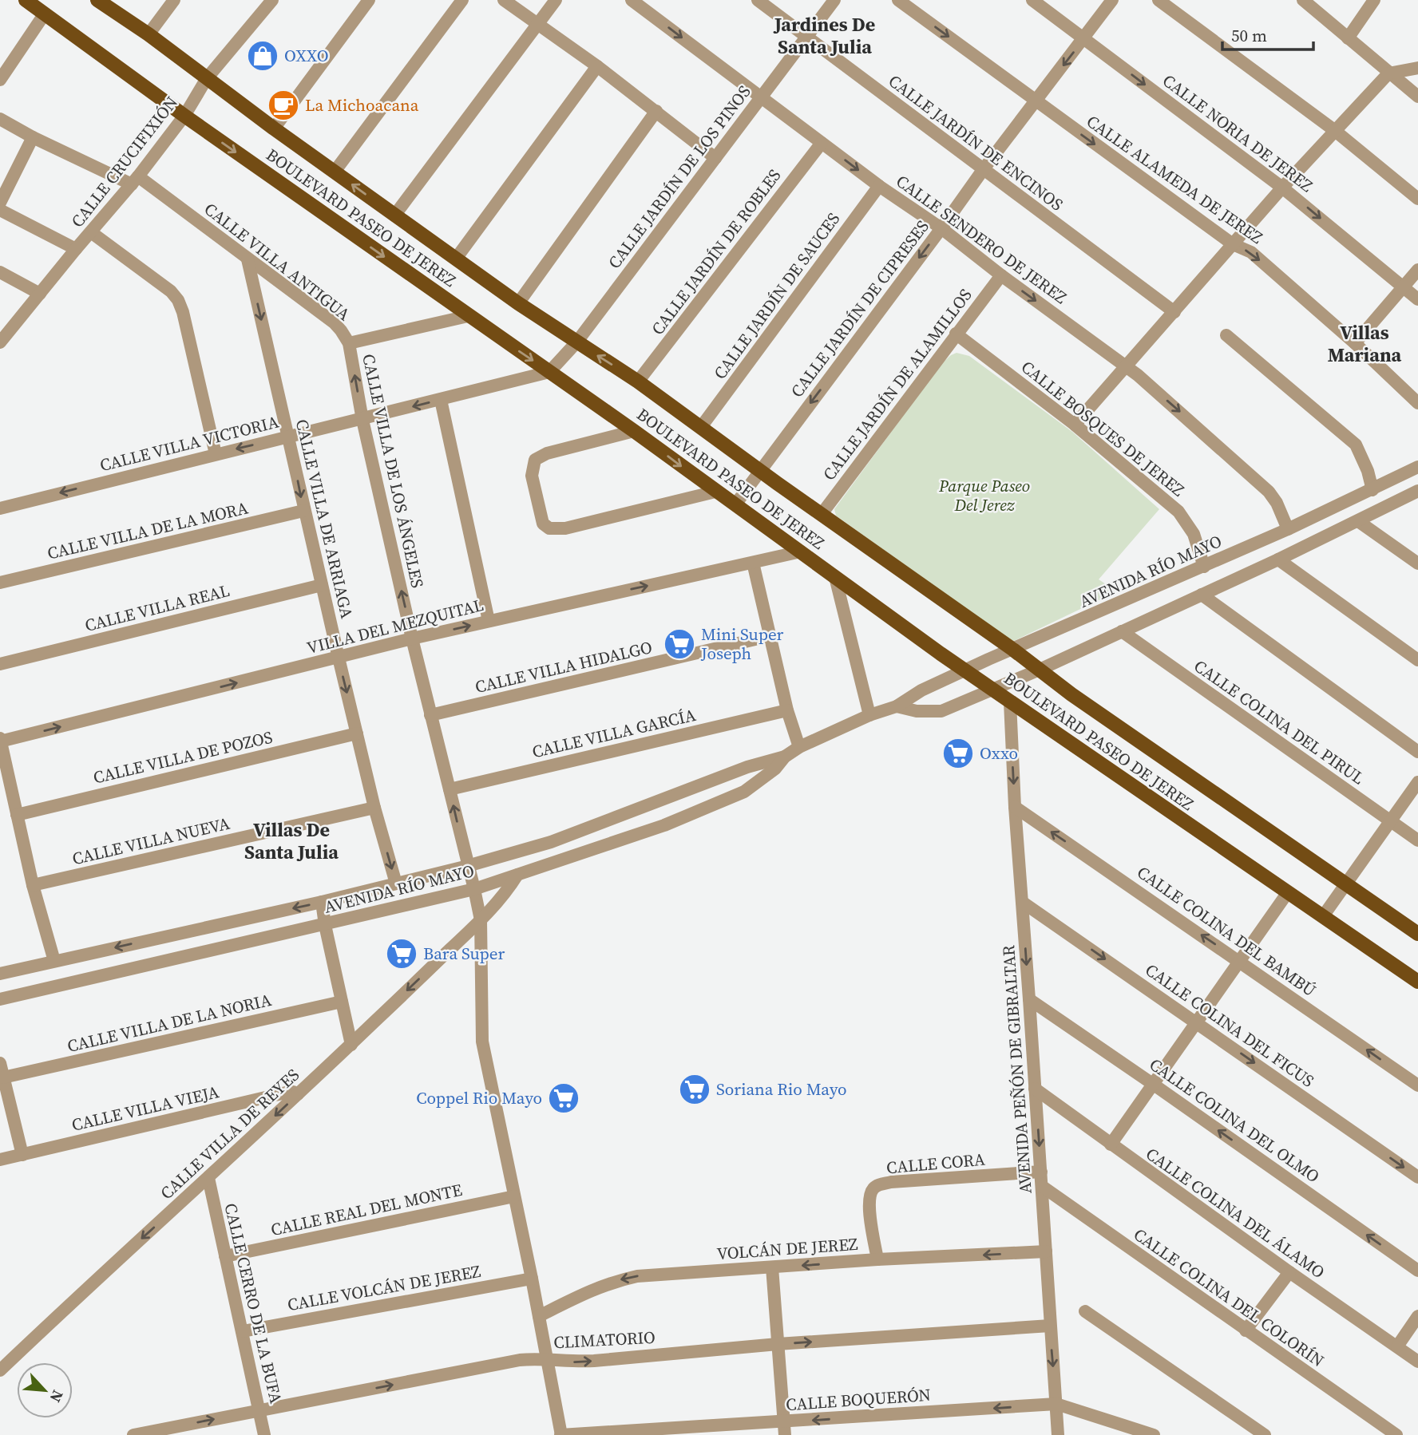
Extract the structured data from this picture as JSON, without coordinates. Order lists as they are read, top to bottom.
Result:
{
  "streets": {
    "main road": ["BOULEVARD PASEO DE JEREZ"],
    "street": [
      "CALLE NORIA DE JEREZ",
      "CALLE JARDÍN DE ENCINOS",
      "CALLE CRUCIFIXIÓN",
      "CALLE JARDÍN DE LOS PINOS",
      "CALLE ALAMEDA DE JEREZ",
      "CALLE SENDERO DE JEREZ",
      "CALLE JARDÍN DE ROBLES",
      "CALLE VILLA ANTIGUA",
      "CALLE JARDÍN DE SAUCES",
      "CALLE JARDÍN DE CIPRESES",
      "CALLE JARDÍN DE ALAMILLOS",
      "CALLE BOSQUES DE JEREZ",
      "CALLE VILLA VICTORIA",
      "CALLE VILLA DE LOS ÁNGELES",
      "CALLE VILLA DE ARRIAGA",
      "CALLE VILLA DE LA MORA",
      "AVENIDA RÍO MAYO",
      "CALLE VILLA REAL",
      "VILLA DEL MEZQUITAL",
      "CALLE VILLA HIDALGO",
      "CALLE COLINA DEL PIRUL",
      "CALLE VILLA GARCÍA",
      "CALLE VILLA DE POZOS",
      "CALLE VILLA NUEVA",
      "CALLE COLINA DEL BAMBÚ",
      "CALLE VILLA DE LA NORIA",
      "CALLE COLINA DEL FICUS",
      "AVENIDA PEÑÓN DE GIBRALTAR",
      "CALLE VILLA VIEJA",
      "CALLE COLINA DEL OLMO",
      "CALLE VILLA DE REYES",
      "CALLE CORA",
      "CALLE REAL DEL MONTE",
      "CALLE COLINA DEL ÁLAMO",
      "VOLCÁN DE JEREZ",
      "CALLE VOLCÁN DE JEREZ",
      "CALLE COLINA DEL COLORÍN",
      "CALLE CERRO DE LA BUFA",
      "CLIMATORIO",
      "CALLE BOQUERÓN"
    ]
  },
  "crossings": [
    ["CALLE NORIA DE JEREZ", "CALLE JARDÍN DE CIPRESES"],
    ["CALLE JARDÍN DE ENCINOS", "CALLE JARDÍN DE LOS PINOS"],
    ["CALLE JARDÍN DE ENCINOS", "CALLE JARDÍN DE CIPRESES"],
    ["CALLE CRUCIFIXIÓN", "BOULEVARD PASEO DE JEREZ"],
    ["CALLE CRUCIFIXIÓN", "CALLE VILLA ANTIGUA"],
    ["CALLE JARDÍN DE LOS PINOS", "BOULEVARD PASEO DE JEREZ"],
    ["CALLE JARDÍN DE LOS PINOS", "CALLE SENDERO DE JEREZ"],
    ["CALLE JARDÍN DE LOS PINOS", "CALLE VILLA VICTORIA"],
    ["CALLE ALAMEDA DE JEREZ", "CALLE JARDÍN DE CIPRESES"],
    ["BOULEVARD PASEO DE JEREZ", "CALLE JARDÍN DE ROBLES"],
    ["BOULEVARD PASEO DE JEREZ", "CALLE VILLA ANTIGUA"],
    ["BOULEVARD PASEO DE JEREZ", "CALLE JARDÍN DE SAUCES"],
    ["BOULEVARD PASEO DE JEREZ", "CALLE JARDÍN DE CIPRESES"],
    ["BOULEVARD PASEO DE JEREZ", "CALLE JARDÍN DE ALAMILLOS"],
    ["BOULEVARD PASEO DE JEREZ", "CALLE VILLA VICTORIA"],
    ["BOULEVARD PASEO DE JEREZ", "AVENIDA RÍO MAYO"],
    ["BOULEVARD PASEO DE JEREZ", "VILLA DEL MEZQUITAL"],
    ["BOULEVARD PASEO DE JEREZ", "AVENIDA PEÑÓN DE GIBRALTAR"],
    ["CALLE SENDERO DE JEREZ", "CALLE JARDÍN DE ROBLES"],
    ["CALLE SENDERO DE JEREZ", "CALLE JARDÍN DE SAUCES"],
    ["CALLE SENDERO DE JEREZ", "CALLE JARDÍN DE CIPRESES"],
    ["CALLE SENDERO DE JEREZ", "CALLE JARDÍN DE ALAMILLOS"],
    ["CALLE SENDERO DE JEREZ", "AVENIDA RÍO MAYO"],
    ["CALLE VILLA ANTIGUA", "CALLE VILLA DE LOS ÁNGELES"],
    ["CALLE VILLA ANTIGUA", "CALLE VILLA DE ARRIAGA"],
    ["CALLE JARDÍN DE ALAMILLOS", "CALLE BOSQUES DE JEREZ"],
    ["CALLE BOSQUES DE JEREZ", "AVENIDA RÍO MAYO"],
    ["CALLE VILLA VICTORIA", "CALLE VILLA DE LOS ÁNGELES"],
    ["CALLE VILLA VICTORIA", "CALLE VILLA DE ARRIAGA"],
    ["CALLE VILLA DE LOS ÁNGELES", "AVENIDA RÍO MAYO"],
    ["CALLE VILLA DE LOS ÁNGELES", "VILLA DEL MEZQUITAL"],
    ["CALLE VILLA DE LOS ÁNGELES", "CALLE VILLA HIDALGO"],
    ["CALLE VILLA DE LOS ÁNGELES", "CALLE VILLA GARCÍA"],
    ["CALLE VILLA DE LOS ÁNGELES", "CALLE VILLA DE REYES"],
    ["CALLE VILLA DE LOS ÁNGELES", "CALLE REAL DEL MONTE"],
    ["CALLE VILLA DE LOS ÁNGELES", "VOLCÁN DE JEREZ"],
    ["CALLE VILLA DE LOS ÁNGELES", "CALLE VOLCÁN DE JEREZ"],
    ["CALLE VILLA DE LOS ÁNGELES", "CLIMATORIO"],
    ["CALLE VILLA DE LOS ÁNGELES", "CALLE BOQUERÓN"],
    ["CALLE VILLA DE ARRIAGA", "CALLE VILLA DE LA MORA"],
    ["CALLE VILLA DE ARRIAGA", "AVENIDA RÍO MAYO"],
    ["CALLE VILLA DE ARRIAGA", "CALLE VILLA REAL"],
    ["CALLE VILLA DE ARRIAGA", "VILLA DEL MEZQUITAL"],
    ["CALLE VILLA DE ARRIAGA", "CALLE VILLA DE POZOS"],
    ["CALLE VILLA DE ARRIAGA", "CALLE VILLA NUEVA"],
    ["AVENIDA RÍO MAYO", "CALLE COLINA DEL PIRUL"],
    ["AVENIDA RÍO MAYO", "CALLE VILLA DE REYES"],
    ["CALLE COLINA DEL BAMBÚ", "AVENIDA PEÑÓN DE GIBRALTAR"],
    ["CALLE COLINA DEL FICUS", "AVENIDA PEÑÓN DE GIBRALTAR"],
    ["AVENIDA PEÑÓN DE GIBRALTAR", "CALLE COLINA DEL OLMO"],
    ["AVENIDA PEÑÓN DE GIBRALTAR", "CALLE CORA"],
    ["AVENIDA PEÑÓN DE GIBRALTAR", "CALLE COLINA DEL ÁLAMO"],
    ["AVENIDA PEÑÓN DE GIBRALTAR", "VOLCÁN DE JEREZ"],
    ["AVENIDA PEÑÓN DE GIBRALTAR", "CALLE COLINA DEL COLORÍN"],
    ["AVENIDA PEÑÓN DE GIBRALTAR", "CLIMATORIO"],
    ["AVENIDA PEÑÓN DE GIBRALTAR", "CALLE BOQUERÓN"],
    ["CALLE VILLA VIEJA", "CALLE VILLA DE REYES"],
    ["CALLE VILLA DE REYES", "CALLE CERRO DE LA BUFA"],
    ["CALLE CORA", "VOLCÁN DE JEREZ"],
    ["CALLE REAL DEL MONTE", "CALLE CERRO DE LA BUFA"],
    ["CALLE VOLCÁN DE JEREZ", "CALLE CERRO DE LA BUFA"],
    ["CALLE CERRO DE LA BUFA", "CLIMATORIO"]
  ],
  "one_way": [
    "CALLE ALAMEDA DE JEREZ",
    "CALLE JARDÍN DE CIPRESES",
    "CALLE VILLA VICTORIA",
    "VILLA DEL MEZQUITAL",
    "CALLE COLINA DEL BAMBÚ",
    "CALLE COLINA DEL FICUS",
    "AVENIDA PEÑÓN DE GIBRALTAR",
    "CALLE COLINA DEL OLMO",
    "CALLE VILLA DE REYES",
    "VOLCÁN DE JEREZ",
    "CLIMATORIO",
    "CALLE BOQUERÓN"
  ],
  "districts": ["Jardines De Santa Julia", "Villas Mariana", "Villas De Santa Julia"],
  "parks": ["Parque Paseo Del Jerez"],
  "places": {
    "shop": ["OXXO"],
    "cafe": ["La Michoacana"],
    "supermarket": [
      "Mini Super Joseph",
      "Oxxo",
      "Bara Super",
      "Soriana Rio Mayo",
      "Coppel Rio Mayo"
    ]
  },
  "scale_bar": "50 m",
  "north": "bottom right"
}
